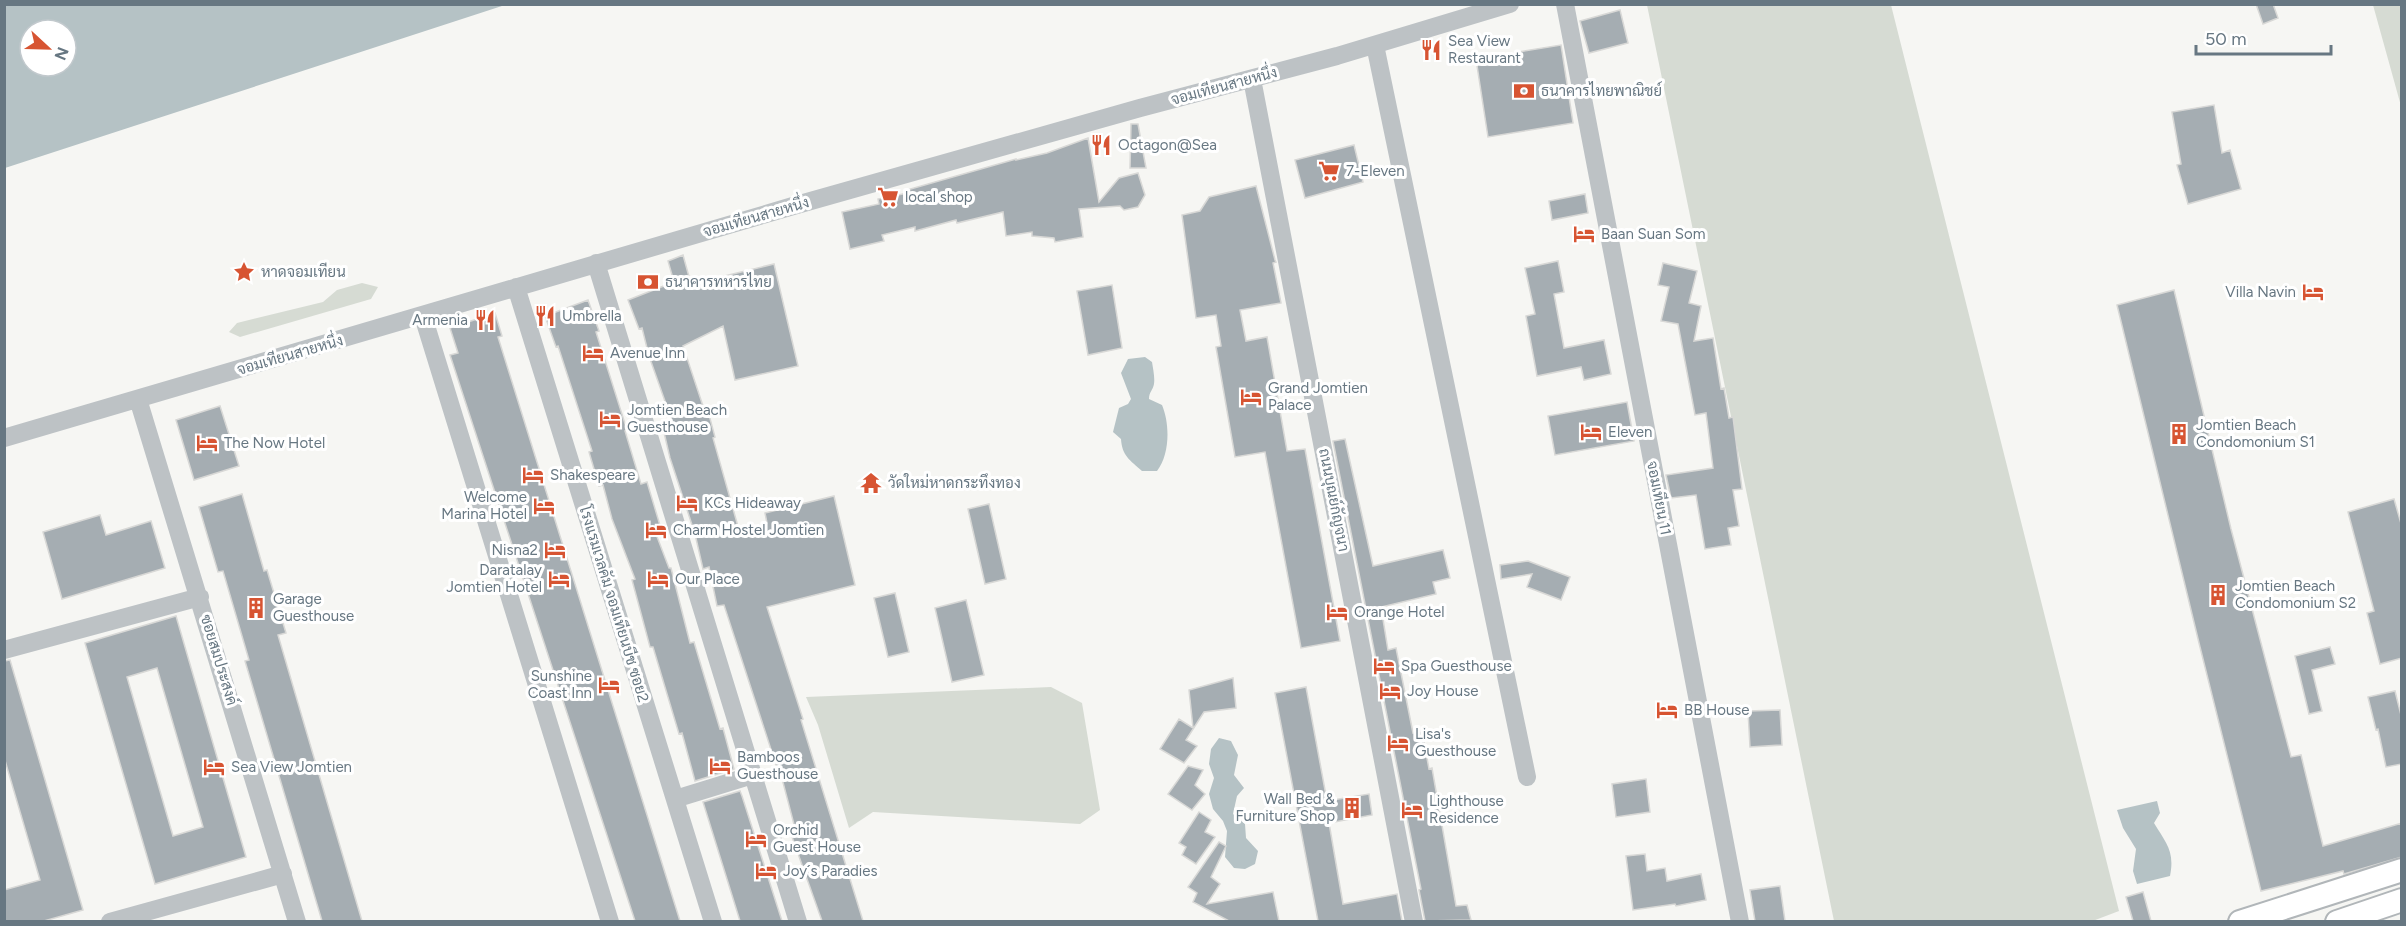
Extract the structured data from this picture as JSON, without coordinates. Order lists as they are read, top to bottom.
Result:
{
  "streets": {
    "street": [
      "จอมเทียนสายหนึ่ง",
      "จอมเทียน 11",
      "ถนนบุณย์กัญจนา",
      "โรงแรมเวลคัม จอมเทียนบีช ซอย2",
      "ซอยสมประสงค์"
    ]
  },
  "crossings": [
    ["จอมเทียนสายหนึ่ง", "ถนนบุณย์กัญจนา"],
    ["จอมเทียนสายหนึ่ง", "โรงแรมเวลคัม จอมเทียนบีช ซอย2"],
    ["จอมเทียนสายหนึ่ง", "ซอยสมประสงค์"]
  ],
  "places": {
    "restaurant": [
      "Sea View Restaurant",
      "Octagon@Sea",
      "Umbrella",
      "Armenia"
    ],
    "bank": ["ธนาคารไทยพาณิชย์", "ธนาคารทหารไทย"],
    "supermarket": ["7-Eleven", "local shop"],
    "hotel": [
      "Baan Suan Som",
      "Villa Navin",
      "Avenue Inn",
      "Grand Jomtien Palace",
      "Jomtien Beach Guesthouse",
      "Eleven",
      "The Now Hotel",
      "Shakespeare",
      "KCs Hideaway",
      "Welcome Marina Hotel",
      "Charm Hostel Jomtien",
      "Nisna2",
      "Daratalay Jomtien Hotel",
      "Our Place",
      "Orange Hotel",
      "Spa Guesthouse",
      "Sunshine Coast Inn",
      "Joy House",
      "BB House",
      "Lisa's Guesthouse",
      "Bamboos Guesthouse",
      "Sea View Jomtien",
      "Lighthouse Residence",
      "Orchid Guest House",
      "Joy´s Paradies"
    ],
    "place": ["หาดจอมเทียน"],
    "building": [
      "Jomtien Beach Condomonium S1",
      "Jomtien Beach Condomonium S2",
      "Garage Guesthouse",
      "Wall Bed & Furniture Shop"
    ],
    "temple": ["วัดใหม่หาดกระทึงทอง"]
  },
  "scale_bar": "50 m",
  "north": "right"
}
